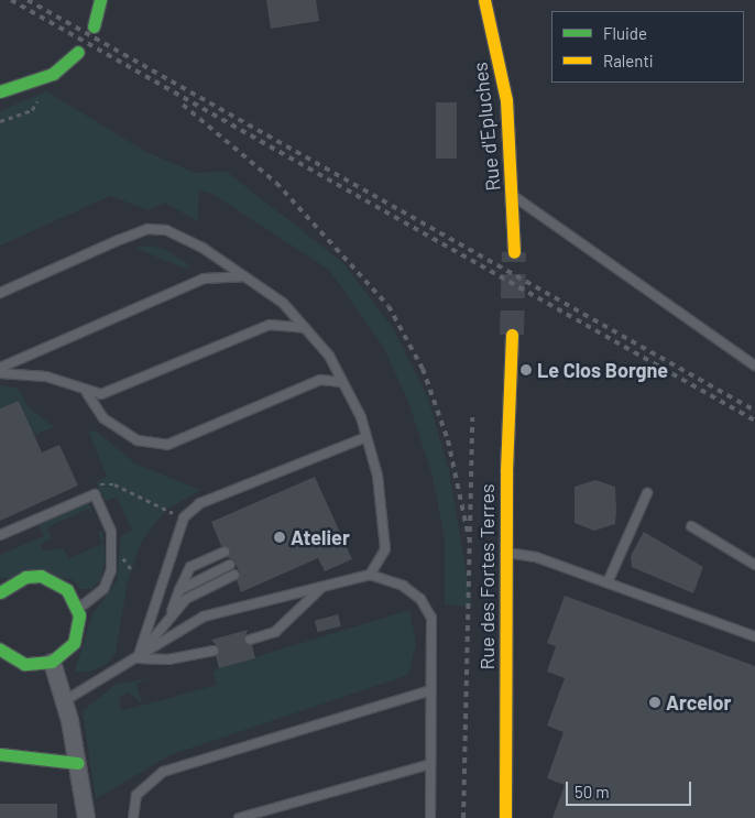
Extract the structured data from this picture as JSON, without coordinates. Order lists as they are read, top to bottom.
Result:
{
  "streets": {
    "street": ["Rue d'Epluches", "Rue des Fortes Terres"]
  },
  "places": ["Le Clos Borgne", "Atelier", "Arcelor"],
  "legend": ["Fluide", "Ralenti"],
  "scale_bar": "50 m"
}
